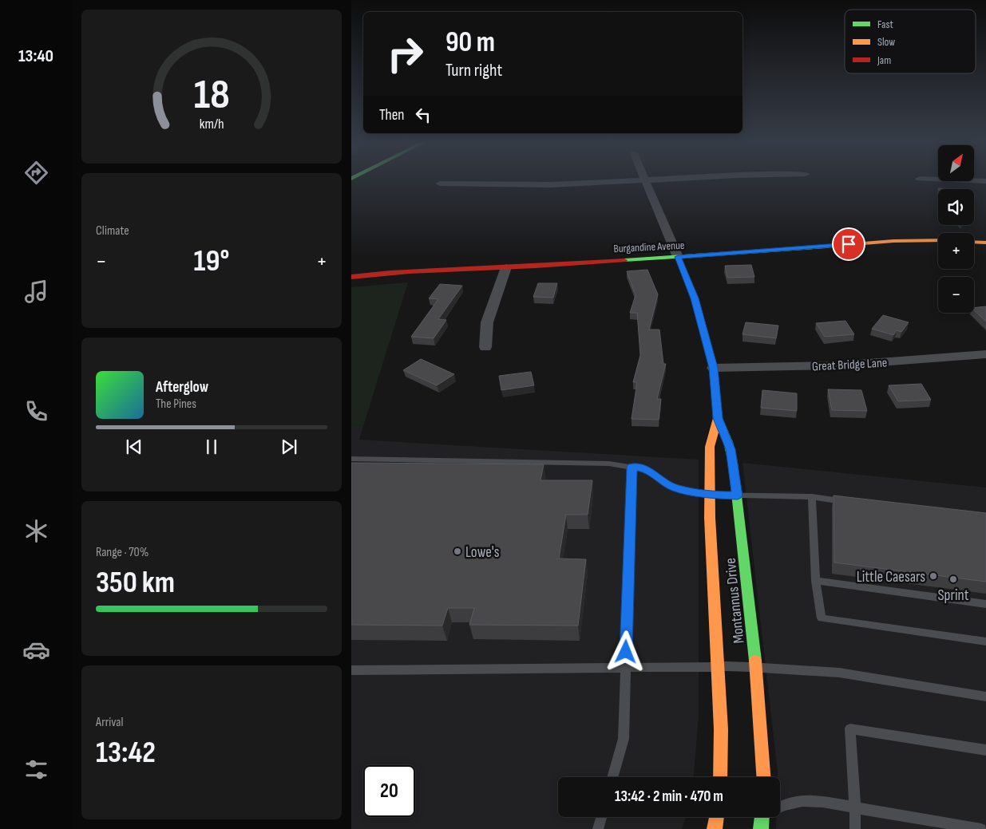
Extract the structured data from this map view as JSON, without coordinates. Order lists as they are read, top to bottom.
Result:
{
  "streets": {
    "street": ["Burgandine Avenue", "Great Bridge Lane", "Montannus Drive"]
  },
  "crossings": [
    ["Burgandine Avenue", "Montannus Drive"],
    ["Great Bridge Lane", "Montannus Drive"]
  ],
  "places": ["Lowe's", "Little Caesars", "Sprint"],
  "legend": ["Fast", "Slow", "Jam"],
  "north": "top right",
  "page": {
    "tabs": "13:40",
    "turn": ["90 m", "Turn right"],
    "then": "Then",
    "map_buttons": ["+", "−"],
    "tile": [
      "Climate",
      ["Range · 70%", "350 km"],
      ["Arrival", "13:42"]
    ],
    "heat": ["−", "19°", "+"],
    "song": ["Afterglow", "The Pines"],
    "limit": "20",
    "trip": "13:42 · 2 min · 470 m",
    "gauge": ["18", "km/h"]
  }
}
